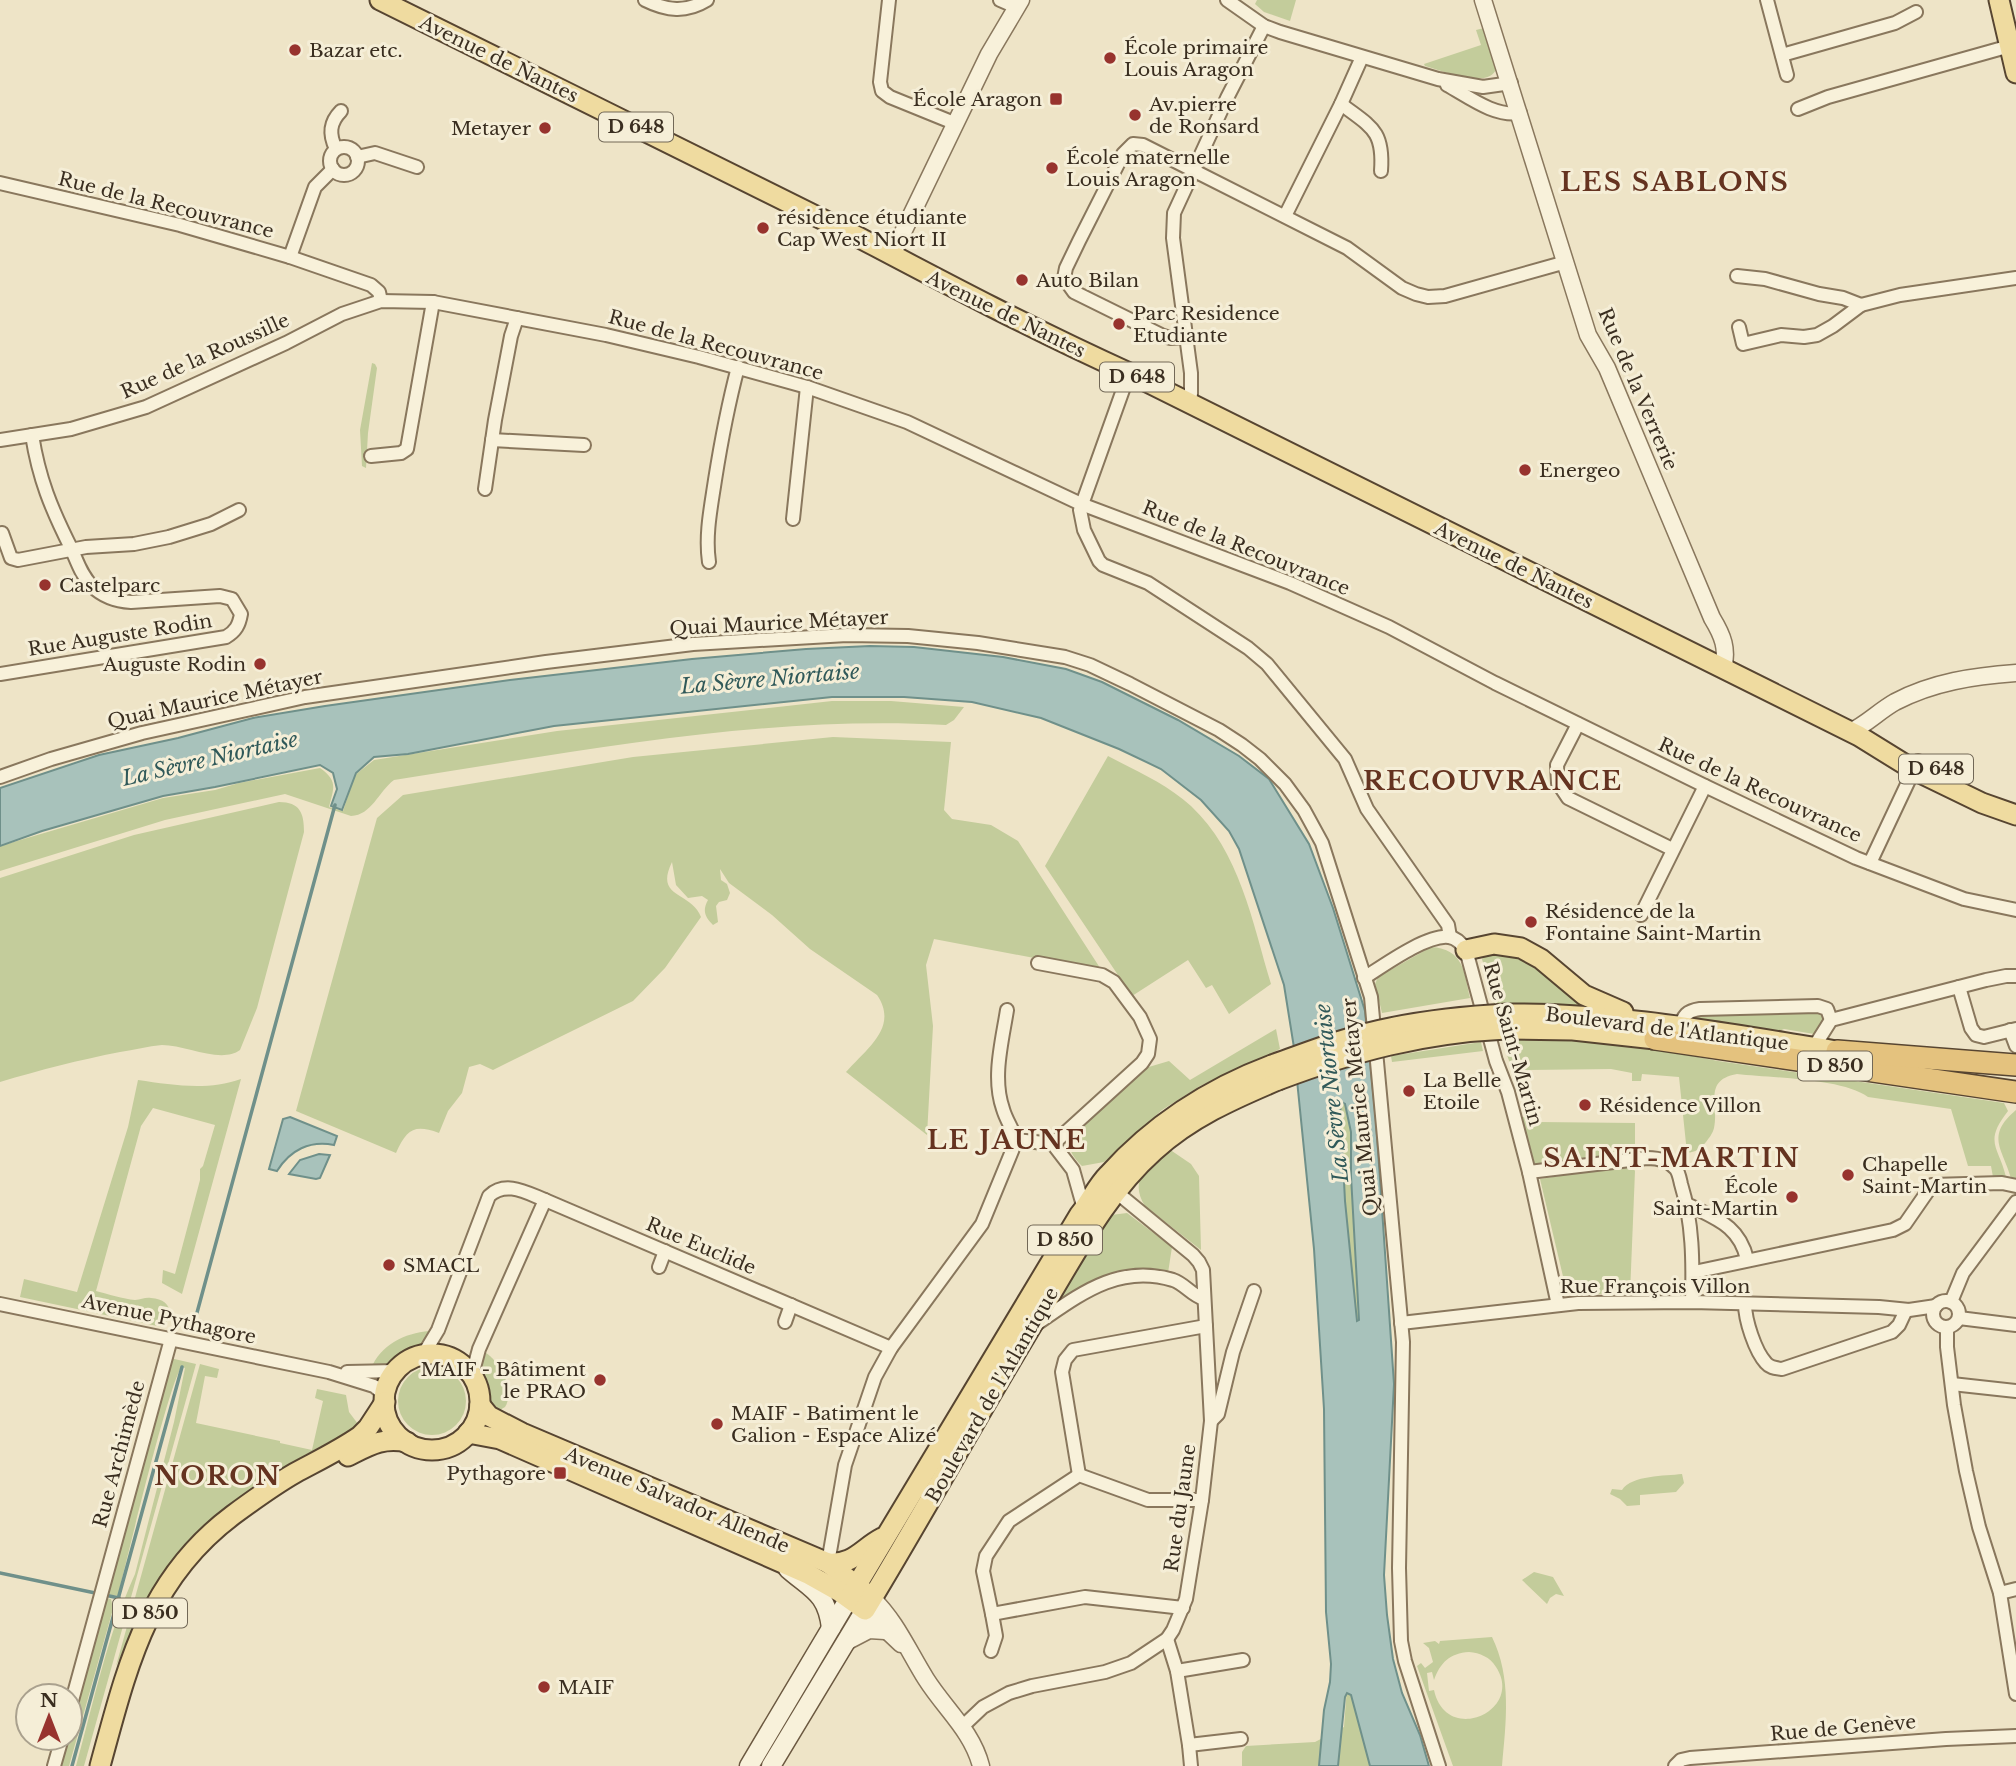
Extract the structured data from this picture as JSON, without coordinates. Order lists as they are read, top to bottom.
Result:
{
  "streets": {
    "highway": ["Boulevard de l'Atlantique", "D 850"],
    "main road": ["Avenue de Nantes", "D 648", "Avenue Salvador Allende"],
    "street": [
      "Rue de la Recouvrance",
      "Rue de la Roussille",
      "Rue de la Verrerie",
      "Quai Maurice Métayer",
      "Rue Auguste Rodin",
      "Rue Saint-Martin",
      "Rue Euclide",
      "Rue François Villon",
      "Avenue Pythagore",
      "Rue Archimède",
      "Rue du Jaune",
      "Rue de Genève"
    ]
  },
  "crossings": [
    ["Avenue de Nantes", "Rue de la Verrerie"],
    ["Rue de la Recouvrance", "Rue de la Roussille"],
    ["Rue de la Roussille", "Rue Auguste Rodin"],
    ["Quai Maurice Métayer", "Rue François Villon"],
    ["Boulevard de l'Atlantique", "Avenue Salvador Allende"],
    ["Boulevard de l'Atlantique", "Rue du Jaune"],
    ["Rue Saint-Martin", "Rue François Villon"],
    ["D 850", "Rue Euclide"],
    ["D 850", "Avenue Pythagore"],
    ["D 850", "Avenue Salvador Allende"],
    ["Rue Euclide", "Avenue Pythagore"],
    ["Rue Euclide", "Avenue Salvador Allende"],
    ["Avenue Pythagore", "Rue Archimède"],
    ["Avenue Pythagore", "Avenue Salvador Allende"]
  ],
  "districts": [
    "LES SABLONS",
    "RECOUVRANCE",
    "LE JAUNE",
    "SAINT-MARTIN",
    "NORON"
  ],
  "water": ["La Sèvre Niortaise"],
  "places": {
    "other": [
      "Bazar etc.",
      "École primaire Louis Aragon",
      "Av.pierre de Ronsard",
      "Metayer",
      "École maternelle Louis Aragon",
      "résidence étudiante Cap West Niort II",
      "Auto Bilan",
      "Parc Residence Etudiante",
      "Energeo",
      "Castelparc",
      "Auguste Rodin",
      "Résidence de la Fontaine Saint-Martin",
      "La Belle Etoile",
      "Résidence Villon",
      "Chapelle Saint-Martin",
      "École Saint-Martin",
      "SMACL",
      "MAIF - Bâtiment le PRAO",
      "MAIF - Batiment le Galion - Espace Alizé",
      "MAIF"
    ],
    "transit": ["École Aragon", "Pythagore"]
  },
  "north": "top"
}
